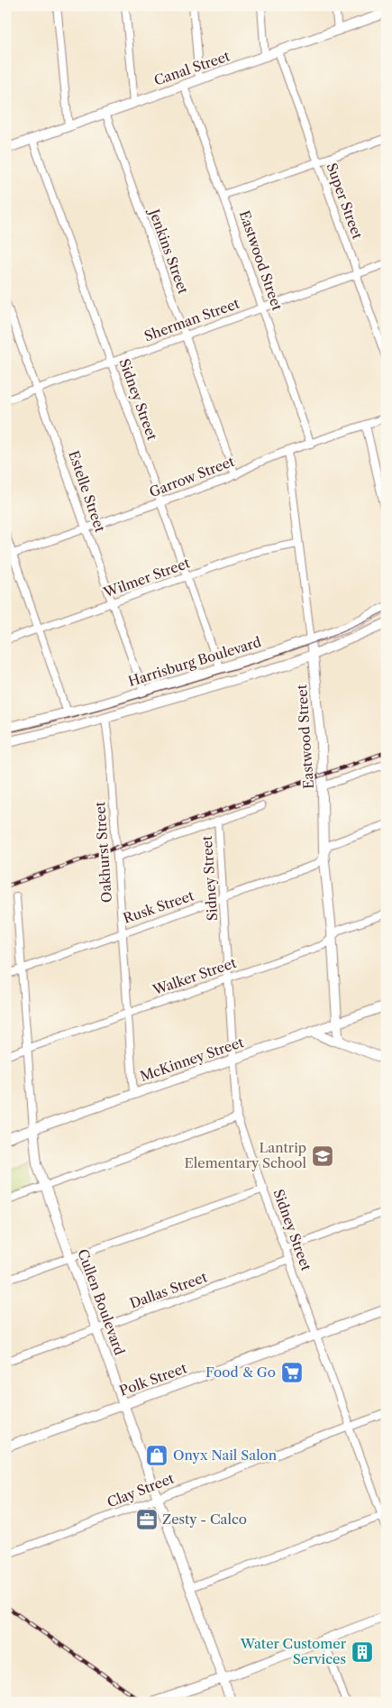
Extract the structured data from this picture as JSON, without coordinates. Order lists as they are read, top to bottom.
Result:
{
  "streets": {
    "street": [
      "Canal Street",
      "Super Street",
      "Jenkins Street",
      "Eastwood Street",
      "Sherman Street",
      "Sidney Street",
      "Garrow Street",
      "Estelle Street",
      "Wilmer Street",
      "Harrisburg Boulevard",
      "Oakhurst Street",
      "Rusk Street",
      "Walker Street",
      "McKinney Street",
      "Dallas Street",
      "Cullen Boulevard",
      "Polk Street",
      "Clay Street"
    ]
  },
  "crossings": [
    ["Canal Street", "Super Street"],
    ["Canal Street", "Jenkins Street"],
    ["Canal Street", "Eastwood Street"],
    ["Canal Street", "Sidney Street"],
    ["Super Street", "Sherman Street"],
    ["Jenkins Street", "Sherman Street"],
    ["Jenkins Street", "Garrow Street"],
    ["Eastwood Street", "Sherman Street"],
    ["Eastwood Street", "Garrow Street"],
    ["Eastwood Street", "Wilmer Street"],
    ["Eastwood Street", "Harrisburg Boulevard"],
    ["Eastwood Street", "Rusk Street"],
    ["Eastwood Street", "Walker Street"],
    ["Eastwood Street", "McKinney Street"],
    ["Sherman Street", "Sidney Street"],
    ["Sherman Street", "Estelle Street"],
    ["Sidney Street", "Garrow Street"],
    ["Sidney Street", "Wilmer Street"],
    ["Sidney Street", "Harrisburg Boulevard"],
    ["Sidney Street", "Rusk Street"],
    ["Sidney Street", "Walker Street"],
    ["Sidney Street", "McKinney Street"],
    ["Sidney Street", "Dallas Street"],
    ["Sidney Street", "Polk Street"],
    ["Sidney Street", "Clay Street"],
    ["Garrow Street", "Estelle Street"],
    ["Estelle Street", "Wilmer Street"],
    ["Estelle Street", "Harrisburg Boulevard"],
    ["Harrisburg Boulevard", "Oakhurst Street"],
    ["Oakhurst Street", "Rusk Street"],
    ["Oakhurst Street", "Walker Street"],
    ["Oakhurst Street", "McKinney Street"],
    ["Rusk Street", "Cullen Boulevard"],
    ["Walker Street", "Cullen Boulevard"],
    ["McKinney Street", "Cullen Boulevard"],
    ["Dallas Street", "Cullen Boulevard"],
    ["Cullen Boulevard", "Polk Street"],
    ["Cullen Boulevard", "Clay Street"]
  ],
  "places": {
    "school or university": ["Lantrip Elementary School"],
    "supermarket": ["Food & Go"],
    "shop": ["Onyx Nail Salon"],
    "office": ["Zesty - Calco"],
    "building": ["Water Customer Services"]
  }
}
